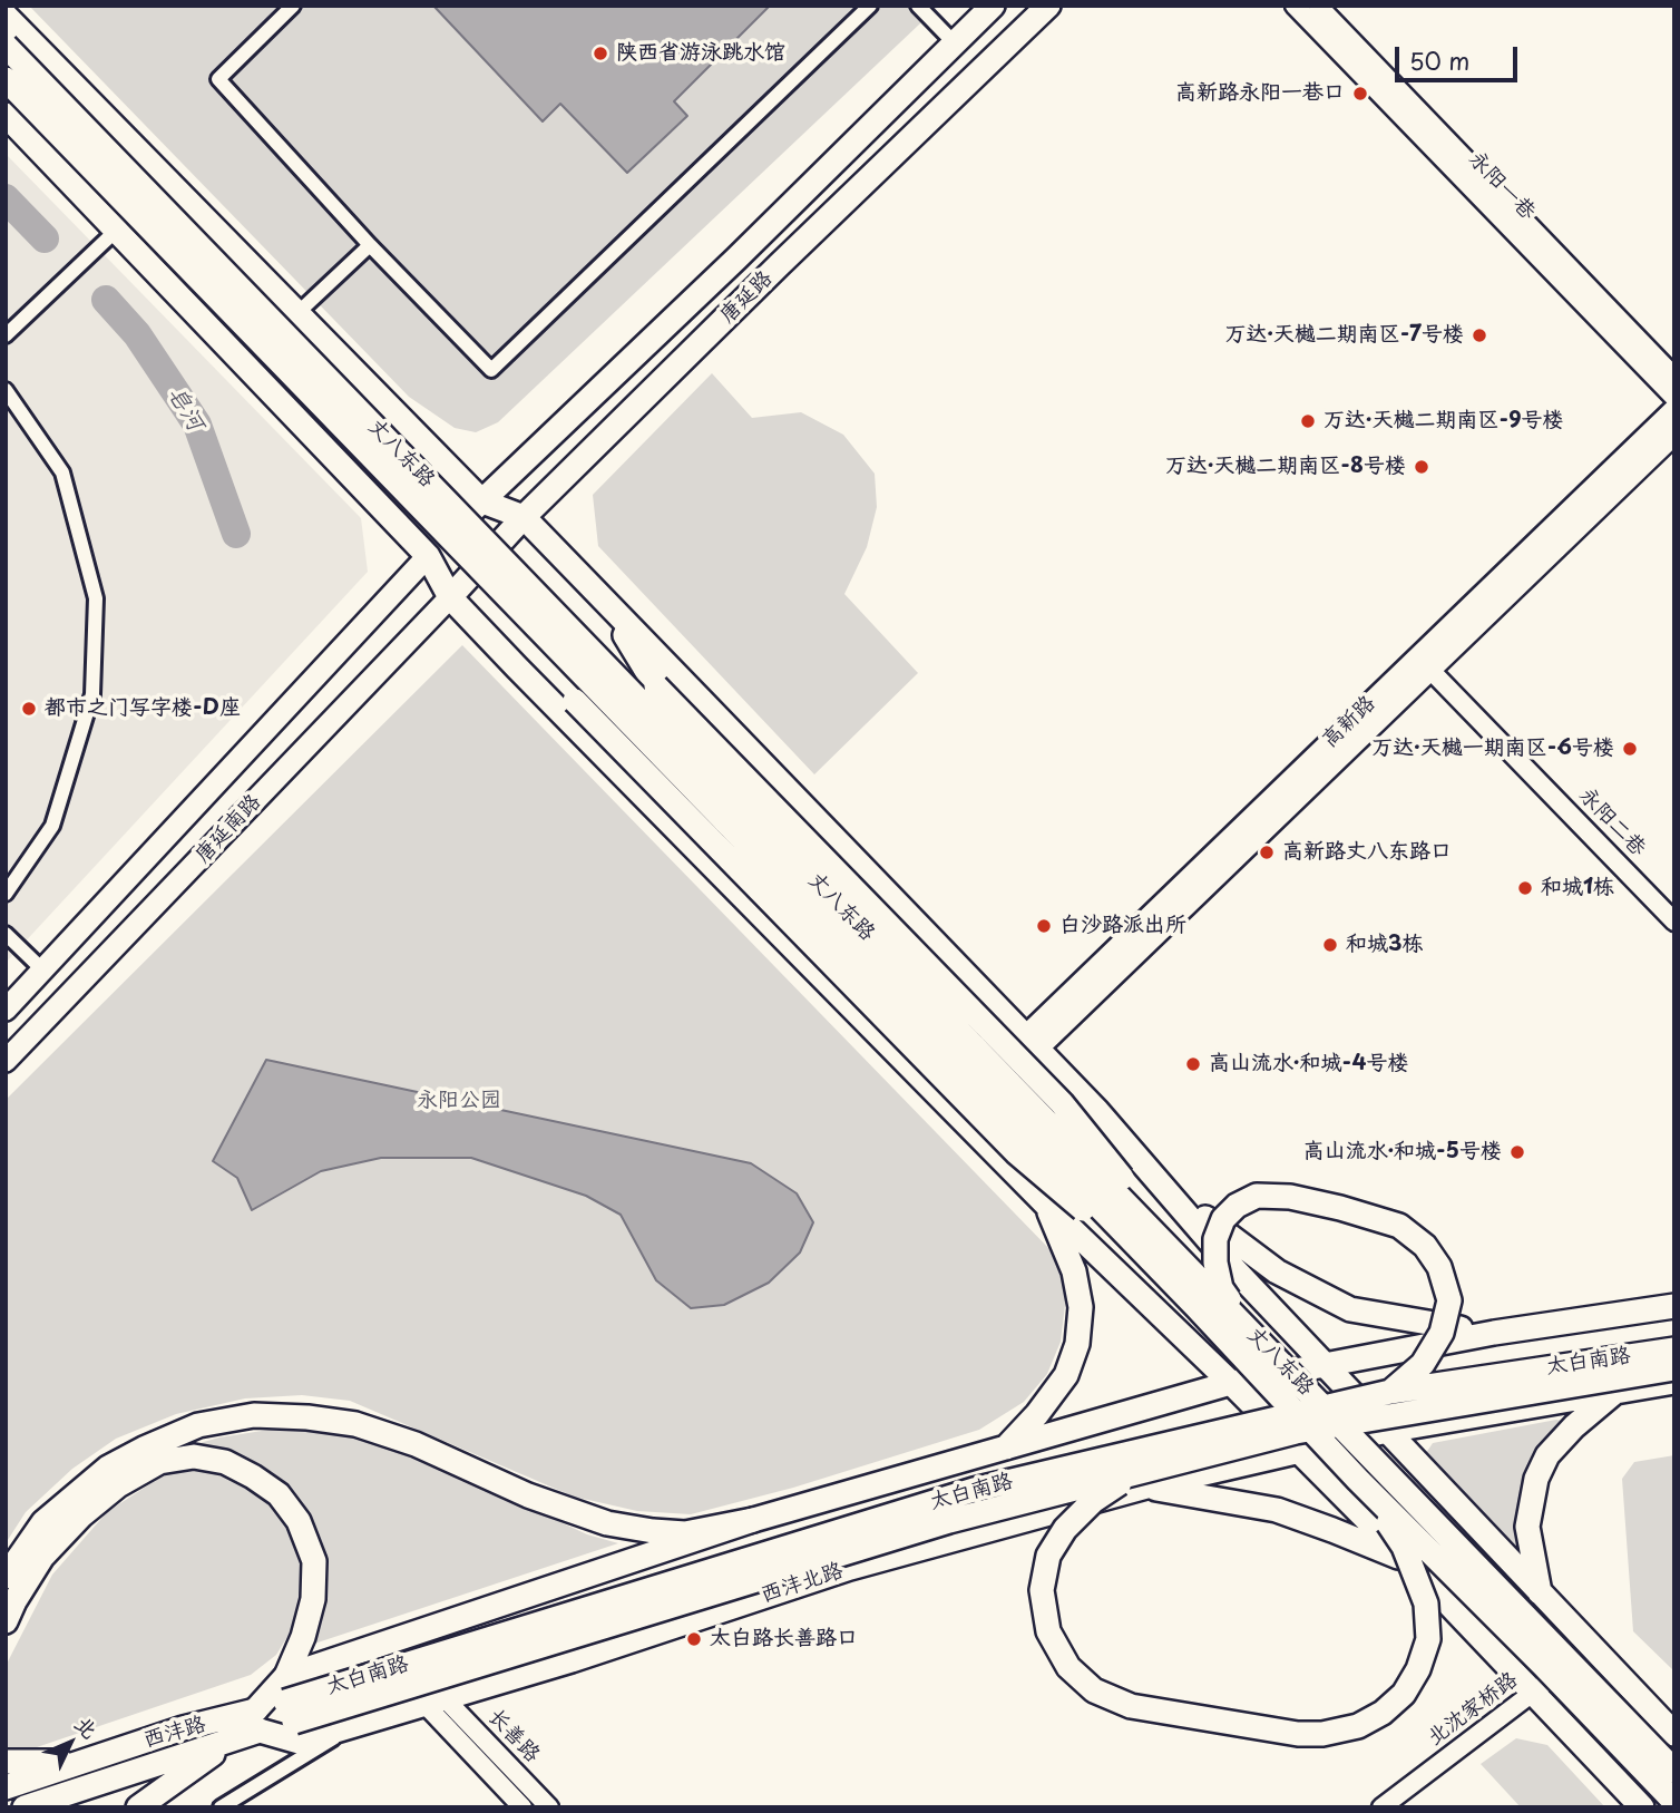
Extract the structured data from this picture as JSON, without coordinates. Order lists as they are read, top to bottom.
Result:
{
  "streets": {
    "main road": [
      "唐延路",
      "丈八东路",
      "高新路",
      "唐延南路",
      "太白南路",
      "西沣北路",
      "西沣路"
    ],
    "street": [
      "永阳一巷",
      "永阳二巷",
      "北沈家桥路",
      "长善路"
    ]
  },
  "crossings": [
    ["唐延路", "丈八东路"],
    ["唐延路", "唐延南路"],
    ["高新路", "永阳二巷"],
    ["太白南路", "西沣北路"],
    ["西沣北路", "西沣路"],
    ["西沣北路", "长善路"]
  ],
  "water": ["皂河"],
  "parks": ["永阳公园"],
  "places": [
    "陕西省游泳跳水馆",
    "高新路永阳一巷口",
    "万达·天樾二期南区-7号楼",
    "万达·天樾二期南区-9号楼",
    "万达·天樾二期南区-8号楼",
    "都市之门写字楼-D座",
    "万达·天樾一期南区-6号楼",
    "高新路丈八东路口",
    "和城1栋",
    "白沙路派出所",
    "和城3栋",
    "高山流水·和城-4号楼",
    "高山流水·和城-5号楼",
    "太白路长善路口"
  ],
  "scale_bar": "50 m",
  "north": "top right"
}
